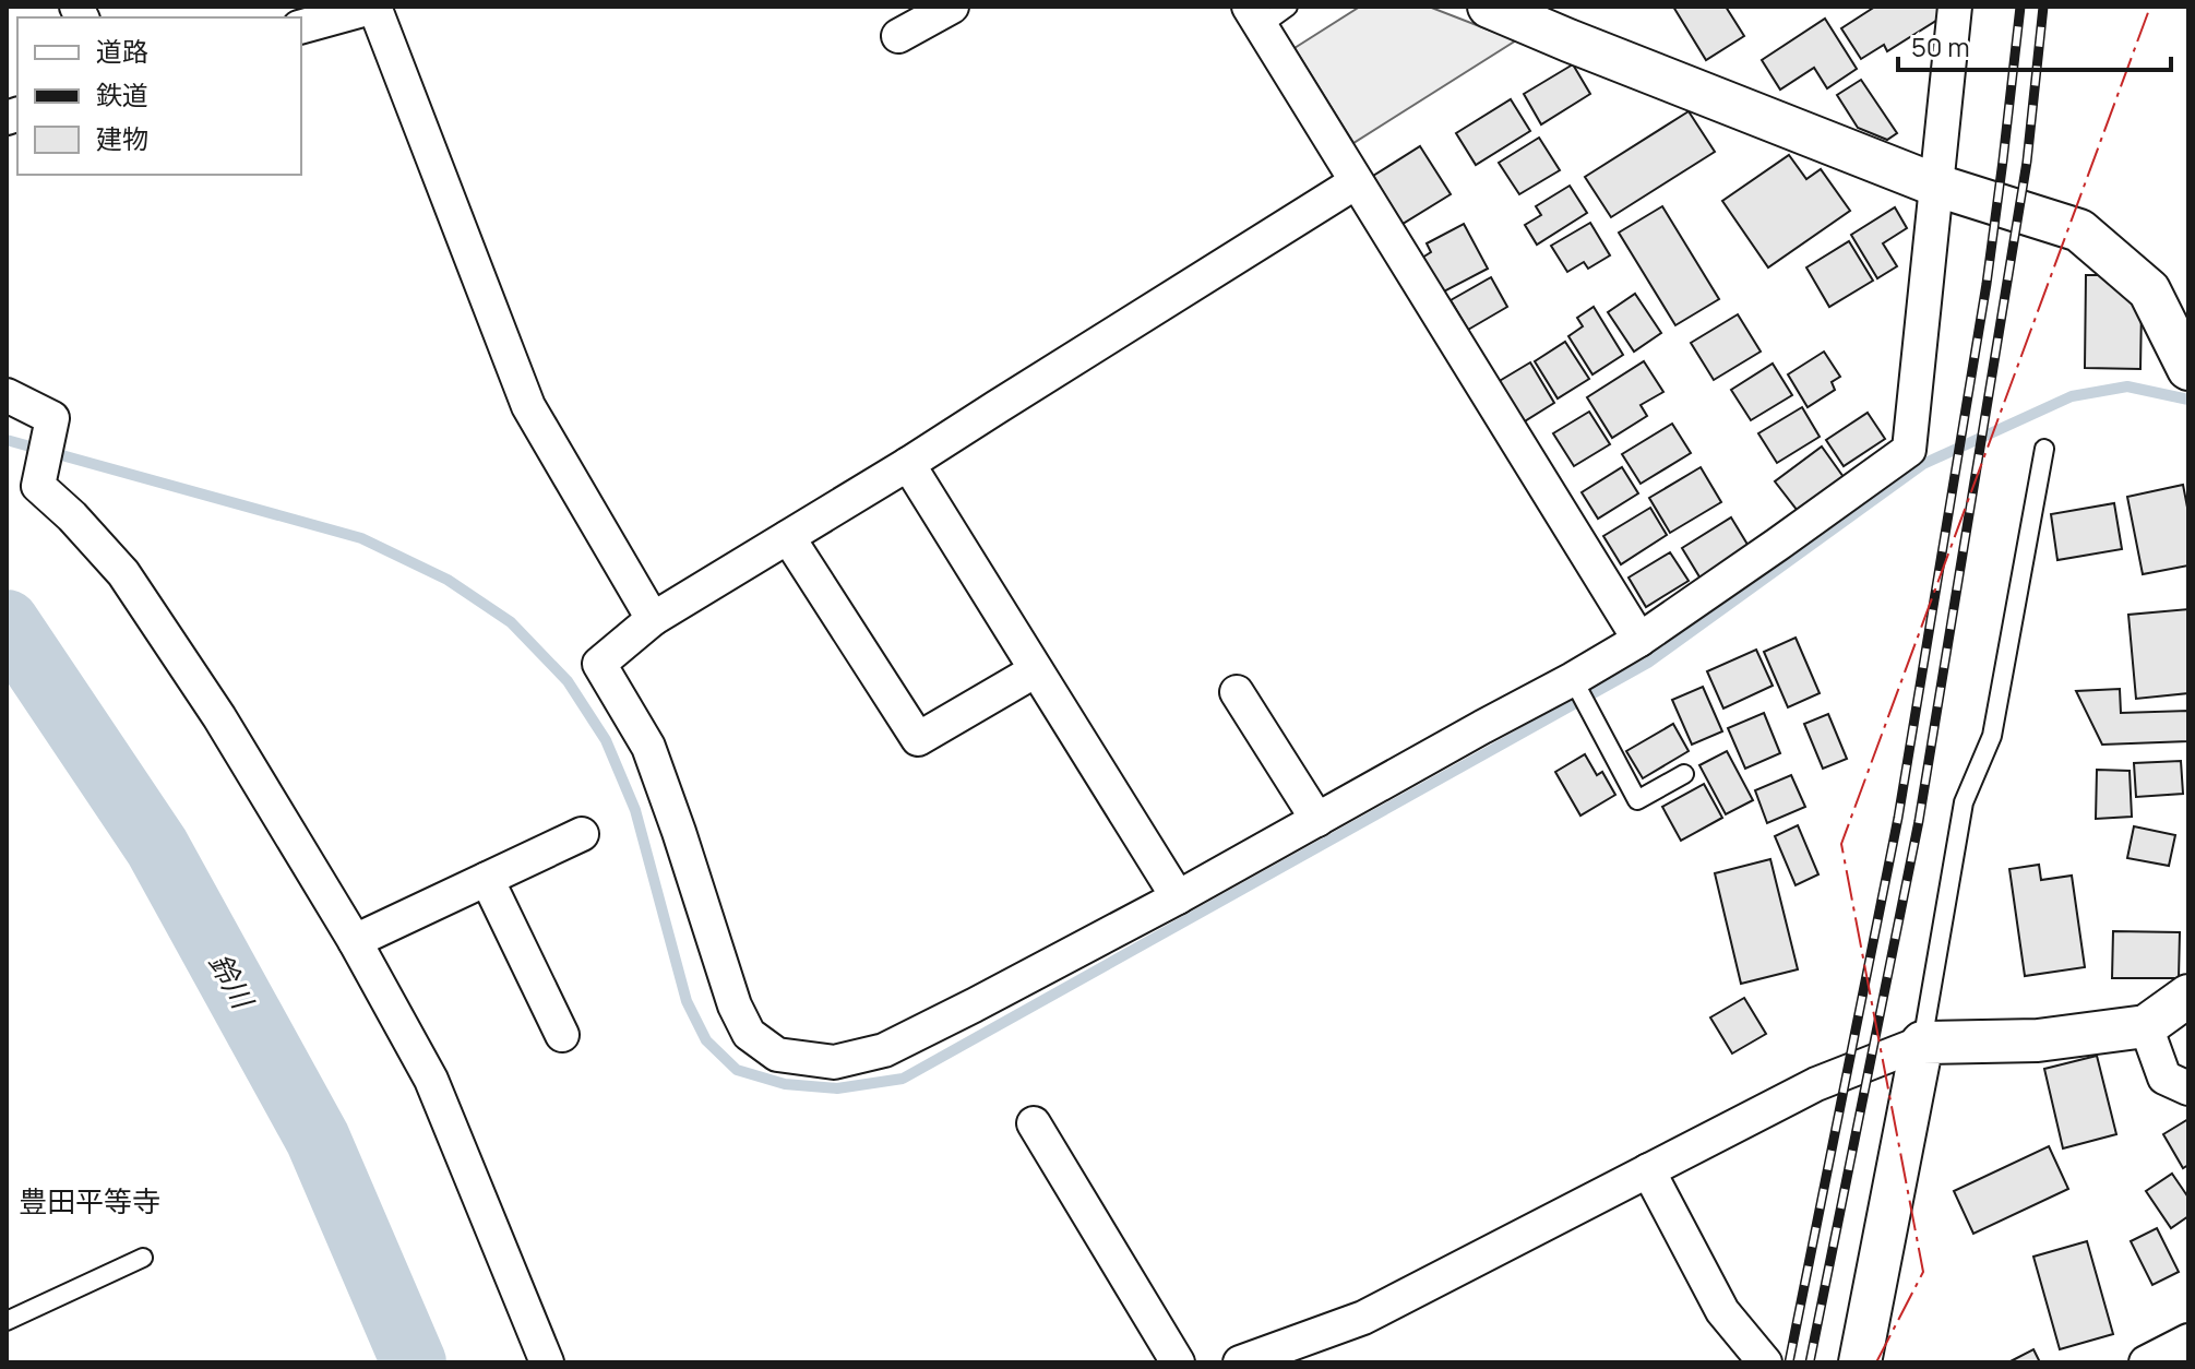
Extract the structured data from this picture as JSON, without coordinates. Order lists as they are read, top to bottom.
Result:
{
  "districts": ["豊田平等寺"],
  "water": ["鈴川"],
  "legend": ["道路", "鉄道", "建物"],
  "scale_bar": "50 m"
}
